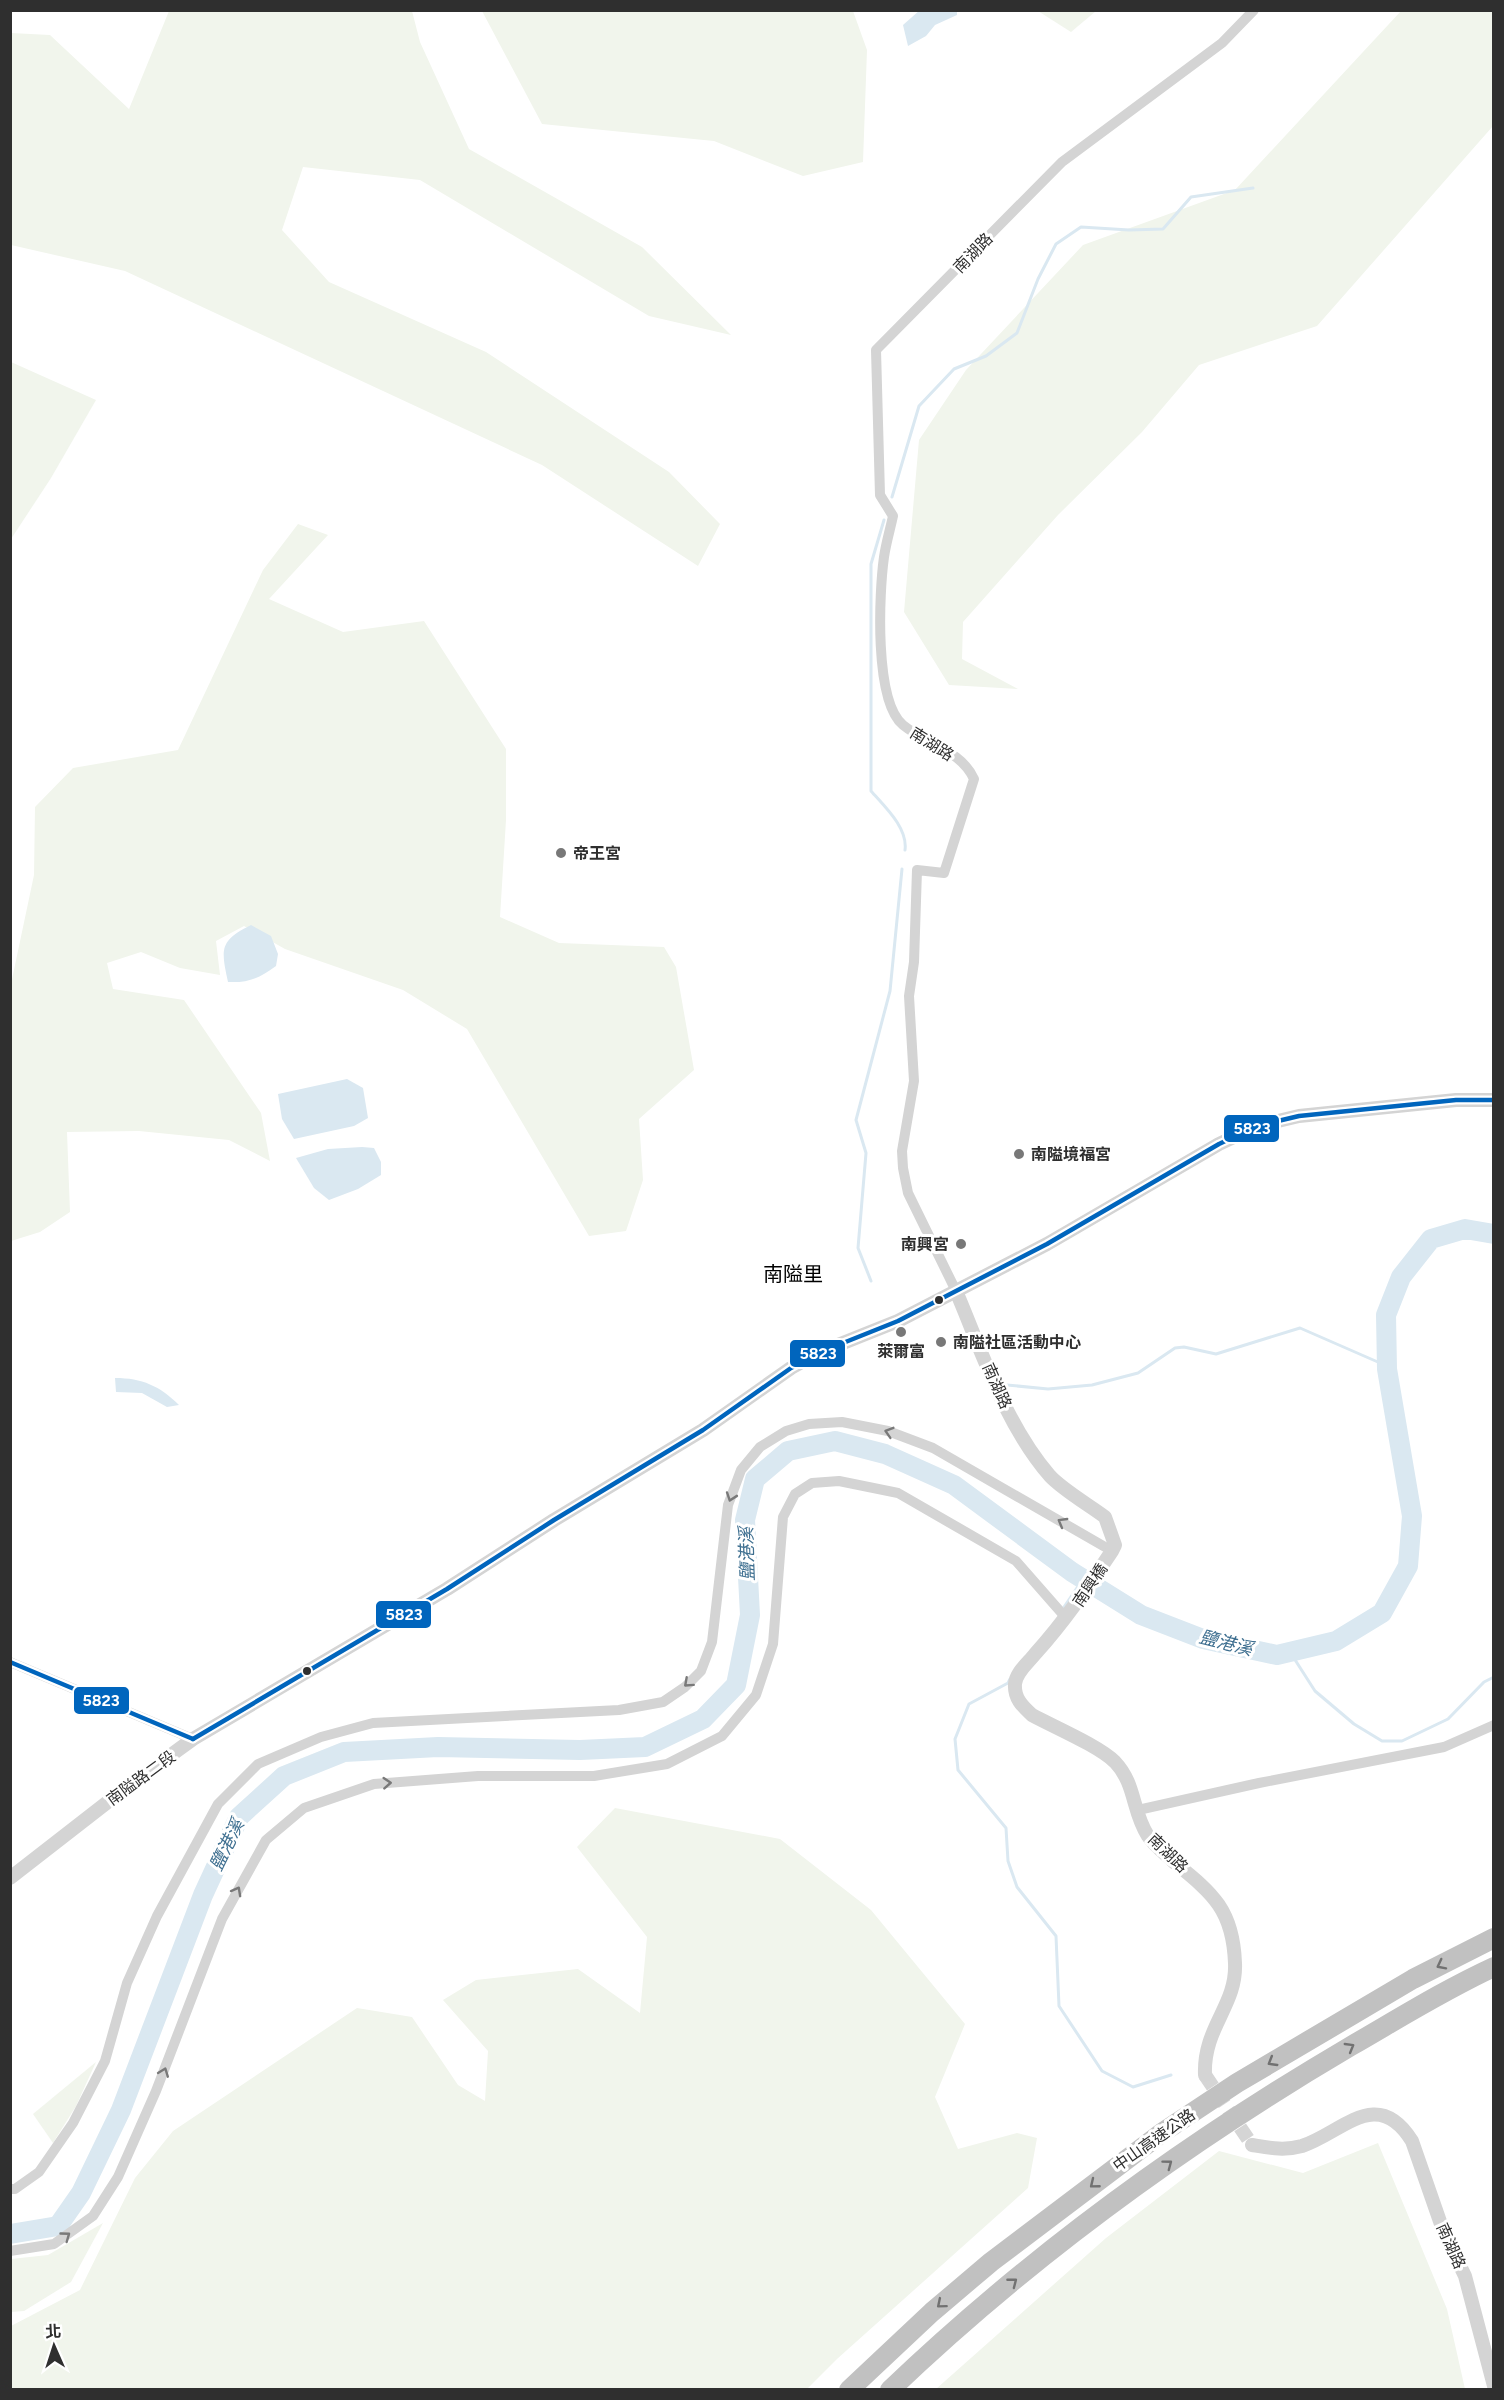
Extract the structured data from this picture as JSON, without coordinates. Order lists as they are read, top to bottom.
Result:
{
  "streets": {
    "highway": ["中山高速公路"],
    "street": ["南湖路", "南興橋", "南隘路二段"]
  },
  "crossings": [
    ["南湖路", "南興橋"],
    ["南湖路", "南隘路二段"]
  ],
  "districts": ["南隘里"],
  "water": ["鹽港溪"],
  "places": [
    "帝王宮",
    "南隘境福宮",
    "南興宮",
    "萊爾富",
    "南隘社區活動中心"
  ],
  "lines": ["transit line 5823"],
  "north": "top"
}
